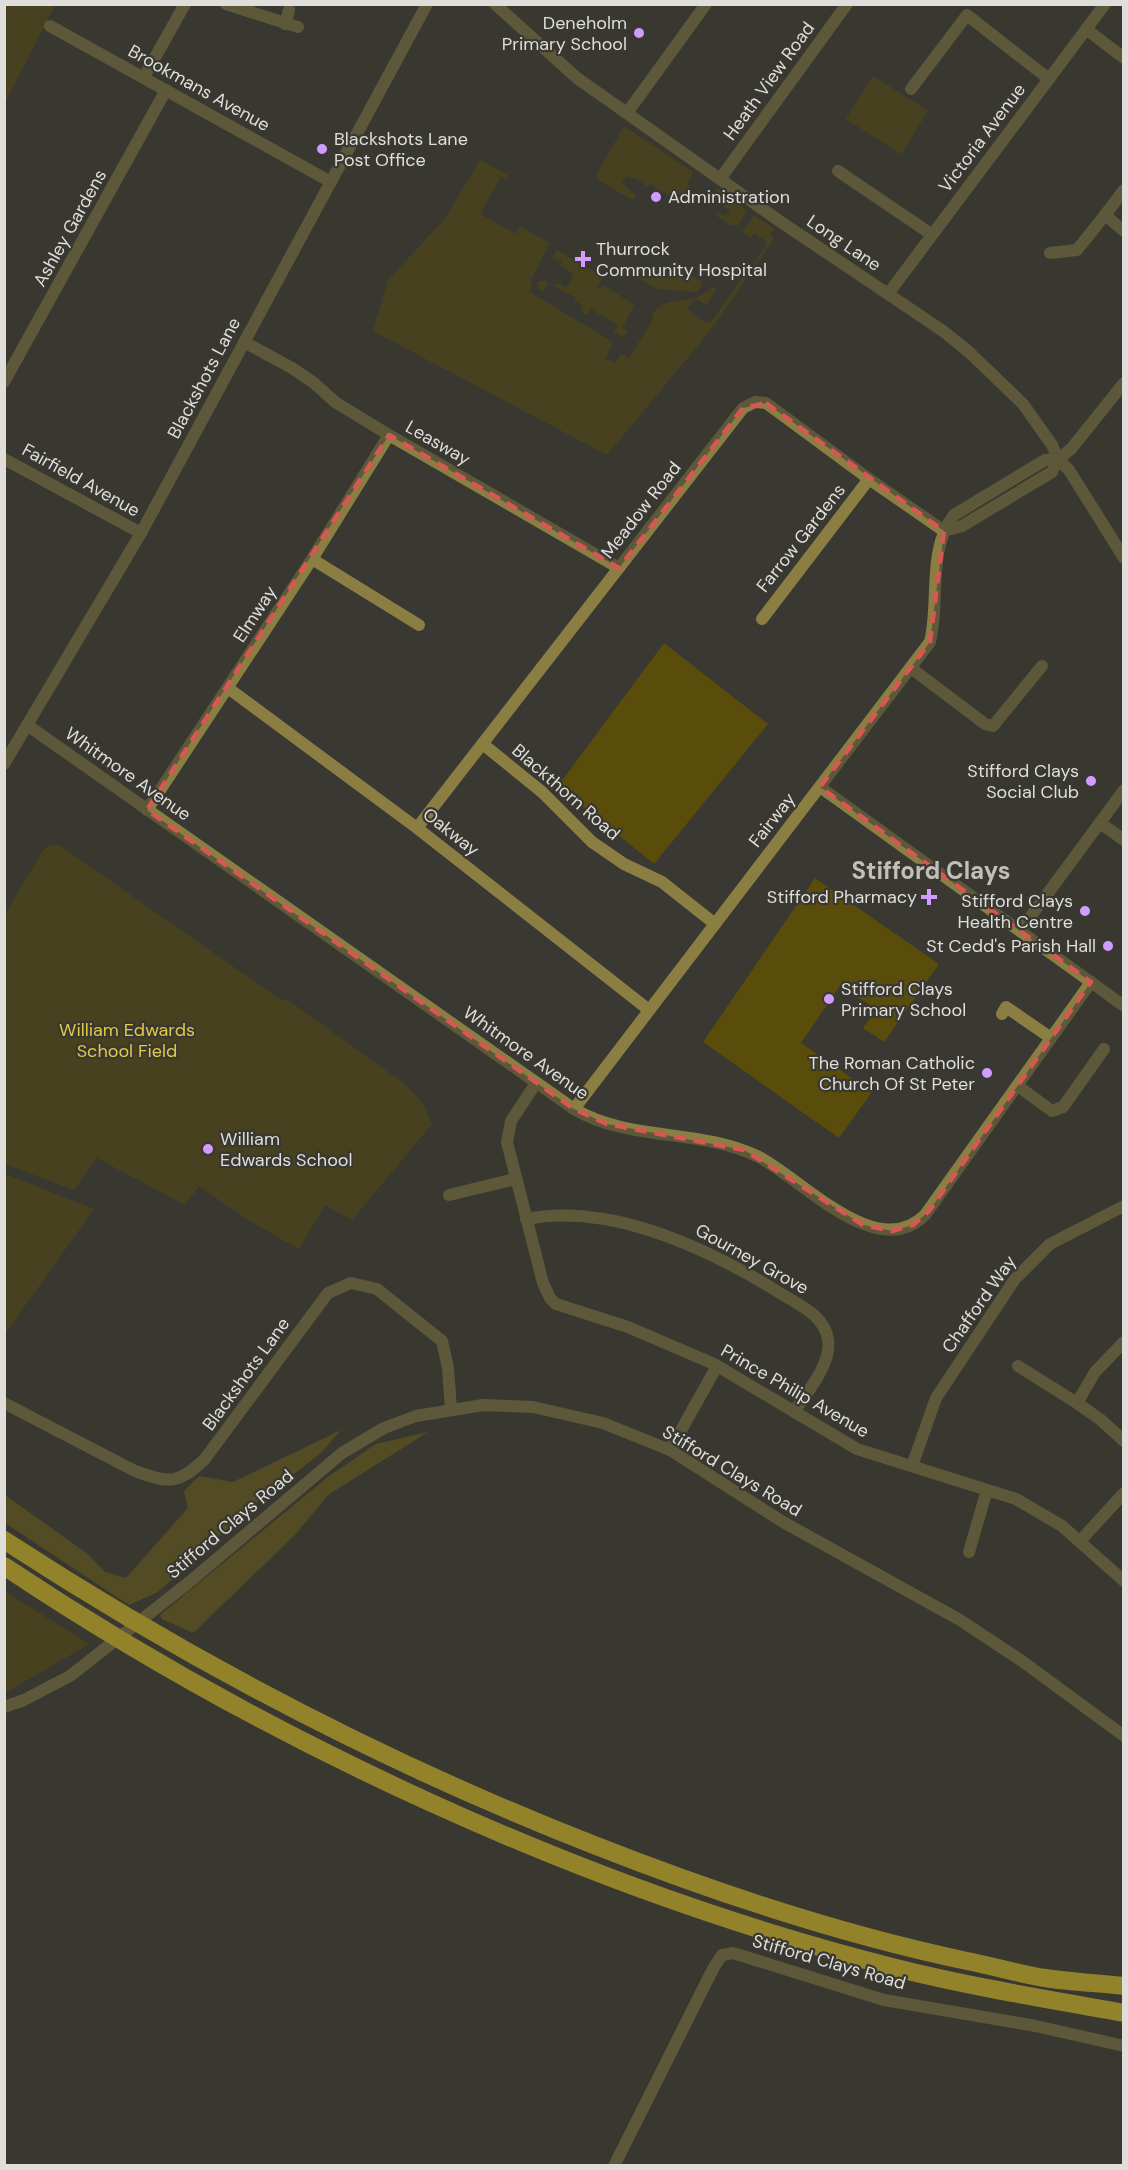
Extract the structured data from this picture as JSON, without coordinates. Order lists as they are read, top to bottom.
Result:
{
  "streets": {
    "street": [
      "Heath View Road",
      "Brookmans Avenue",
      "Victoria Avenue",
      "Ashley Gardens",
      "Long Lane",
      "Blackshots Lane",
      "Leasway",
      "Fairfield Avenue",
      "Meadow Road",
      "Farrow Gardens",
      "Elmway",
      "Whitmore Avenue",
      "Blackthorn Road",
      "Fairway",
      "Oakway",
      "Gourney Grove",
      "Chafford Way",
      "Prince Philip Avenue",
      "Stifford Clays Road"
    ]
  },
  "crossings": [
    ["Heath View Road", "Long Lane"],
    ["Brookmans Avenue", "Ashley Gardens"],
    ["Brookmans Avenue", "Blackshots Lane"],
    ["Victoria Avenue", "Long Lane"],
    ["Blackshots Lane", "Leasway"],
    ["Blackshots Lane", "Fairfield Avenue"],
    ["Blackshots Lane", "Whitmore Avenue"],
    ["Blackshots Lane", "Stifford Clays Road"],
    ["Leasway", "Meadow Road"],
    ["Leasway", "Elmway"],
    ["Meadow Road", "Farrow Gardens"],
    ["Meadow Road", "Blackthorn Road"],
    ["Meadow Road", "Fairway"],
    ["Meadow Road", "Oakway"],
    ["Elmway", "Whitmore Avenue"],
    ["Elmway", "Oakway"],
    ["Whitmore Avenue", "Fairway"],
    ["Whitmore Avenue", "Prince Philip Avenue"],
    ["Blackthorn Road", "Fairway"],
    ["Fairway", "Oakway"],
    ["Gourney Grove", "Prince Philip Avenue"],
    ["Chafford Way", "Prince Philip Avenue"]
  ],
  "districts": ["Stifford Clays"],
  "parks": ["William Edwards School Field"],
  "places": {
    "other": [
      "Deneholm Primary School",
      "Blackshots Lane Post Office",
      "Administration",
      "Stifford Clays Social Club",
      "Stifford Clays Health Centre",
      "St Cedd's Parish Hall",
      "Stifford Clays Primary School",
      "The Roman Catholic Church Of St Peter",
      "William Edwards School"
    ],
    "health": ["Thurrock Community Hospital", "Stifford Pharmacy"]
  }
}
